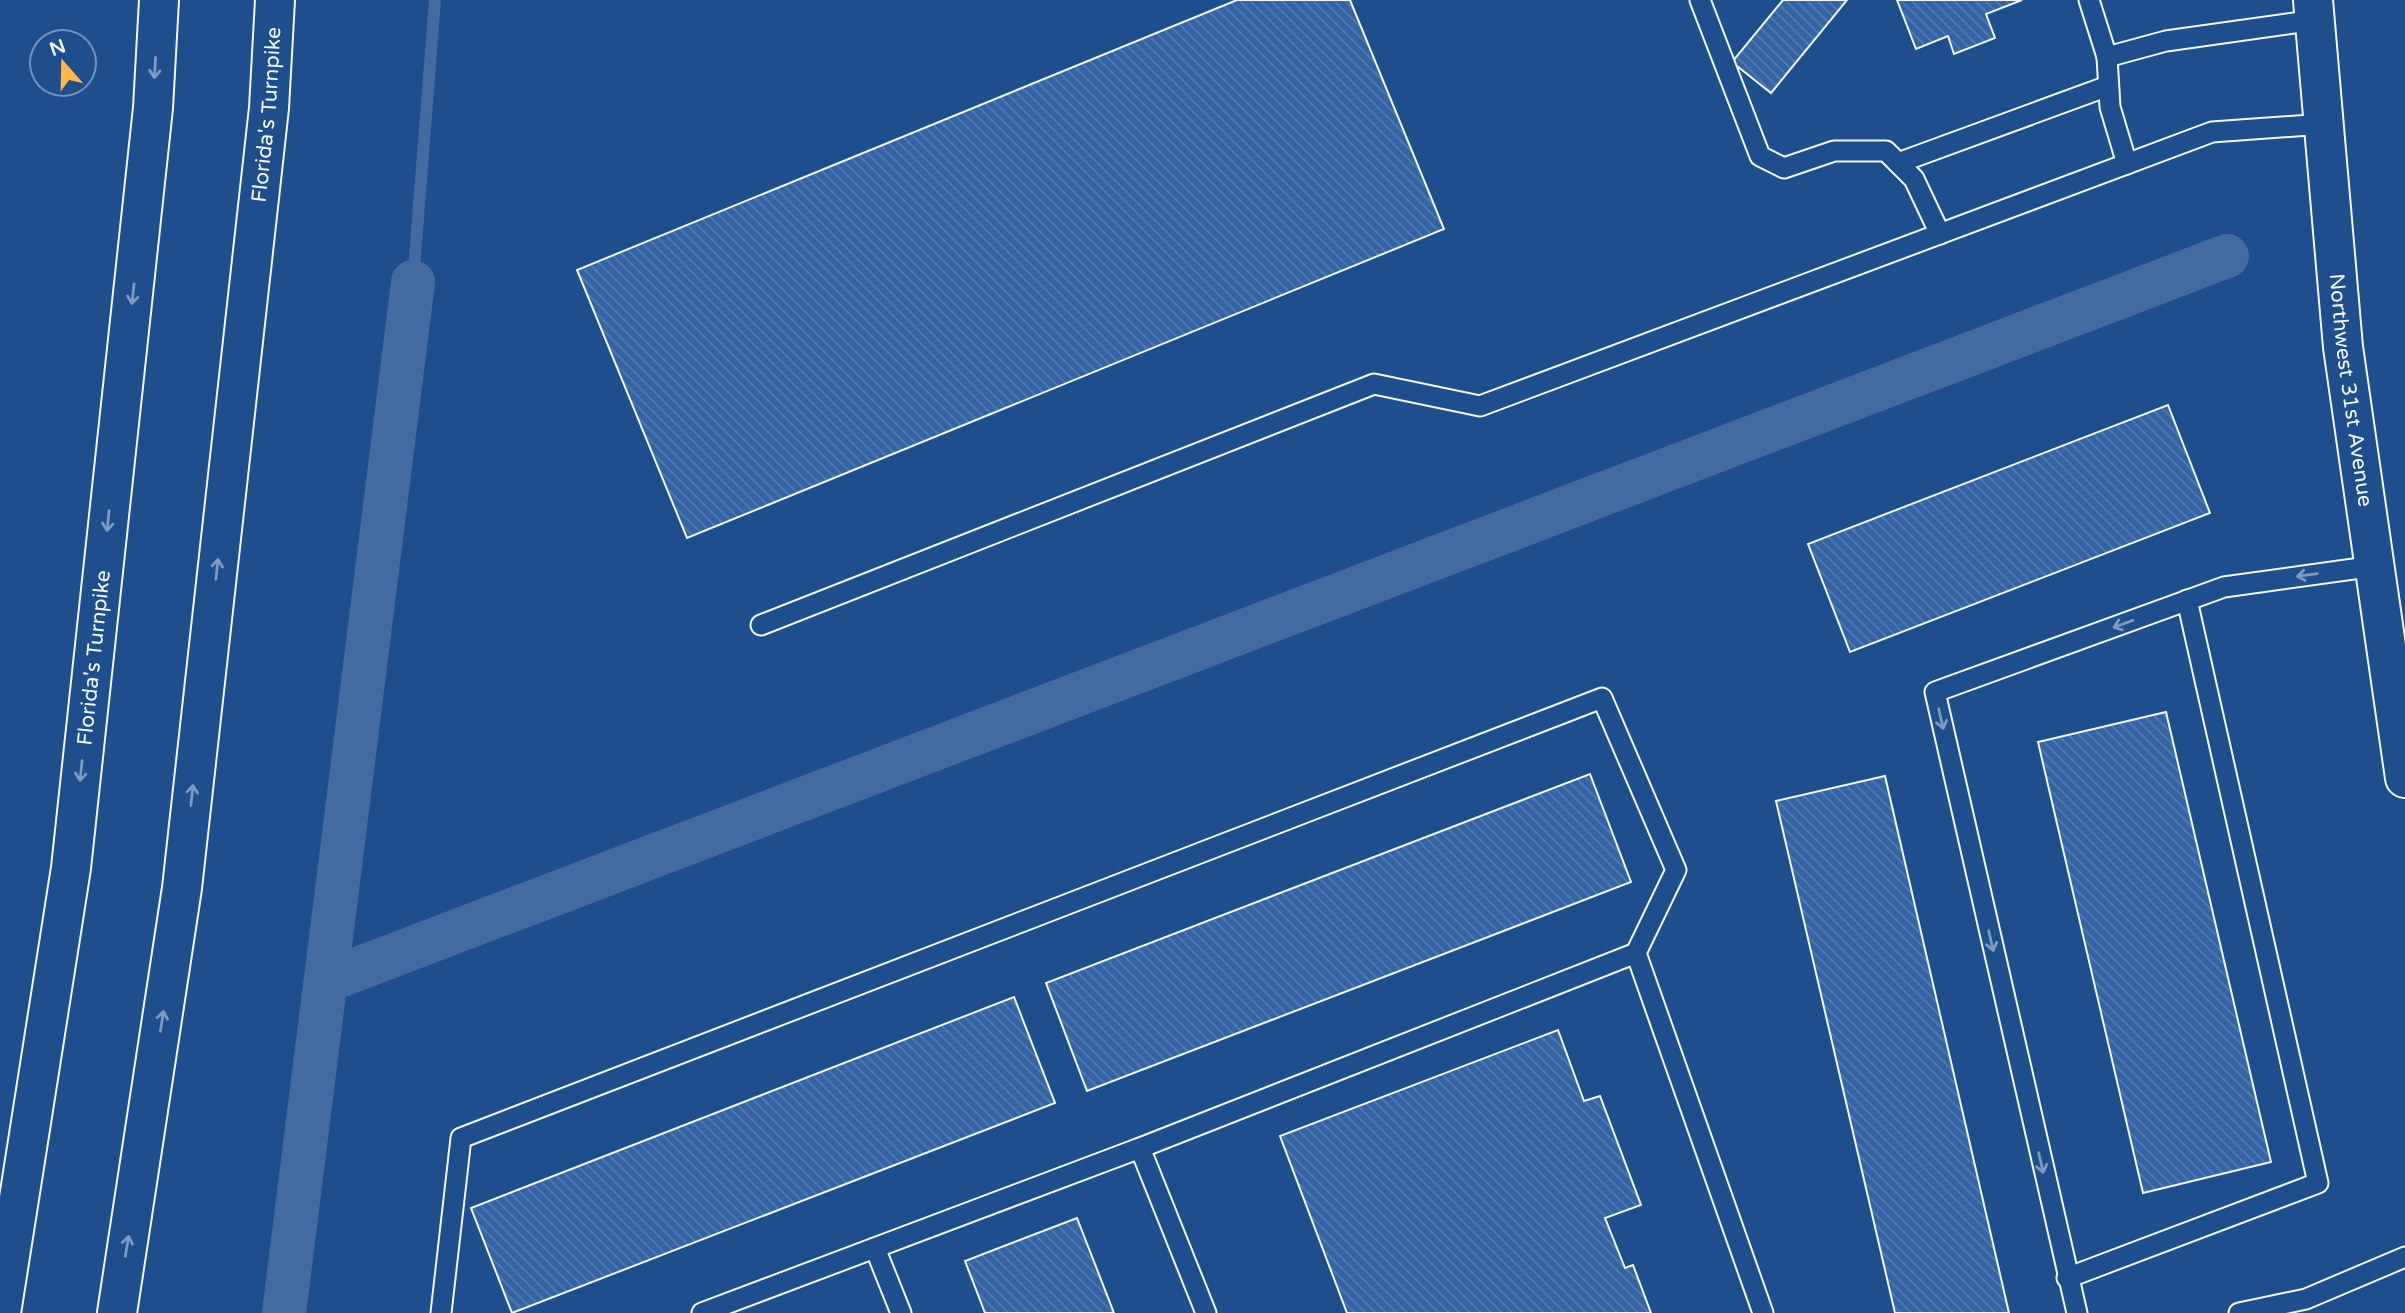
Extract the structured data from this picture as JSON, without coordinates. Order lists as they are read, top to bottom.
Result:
{
  "streets": {
    "main road": ["Florida's Turnpike", "Northwest 31st Avenue"]
  },
  "north": "top"
}
